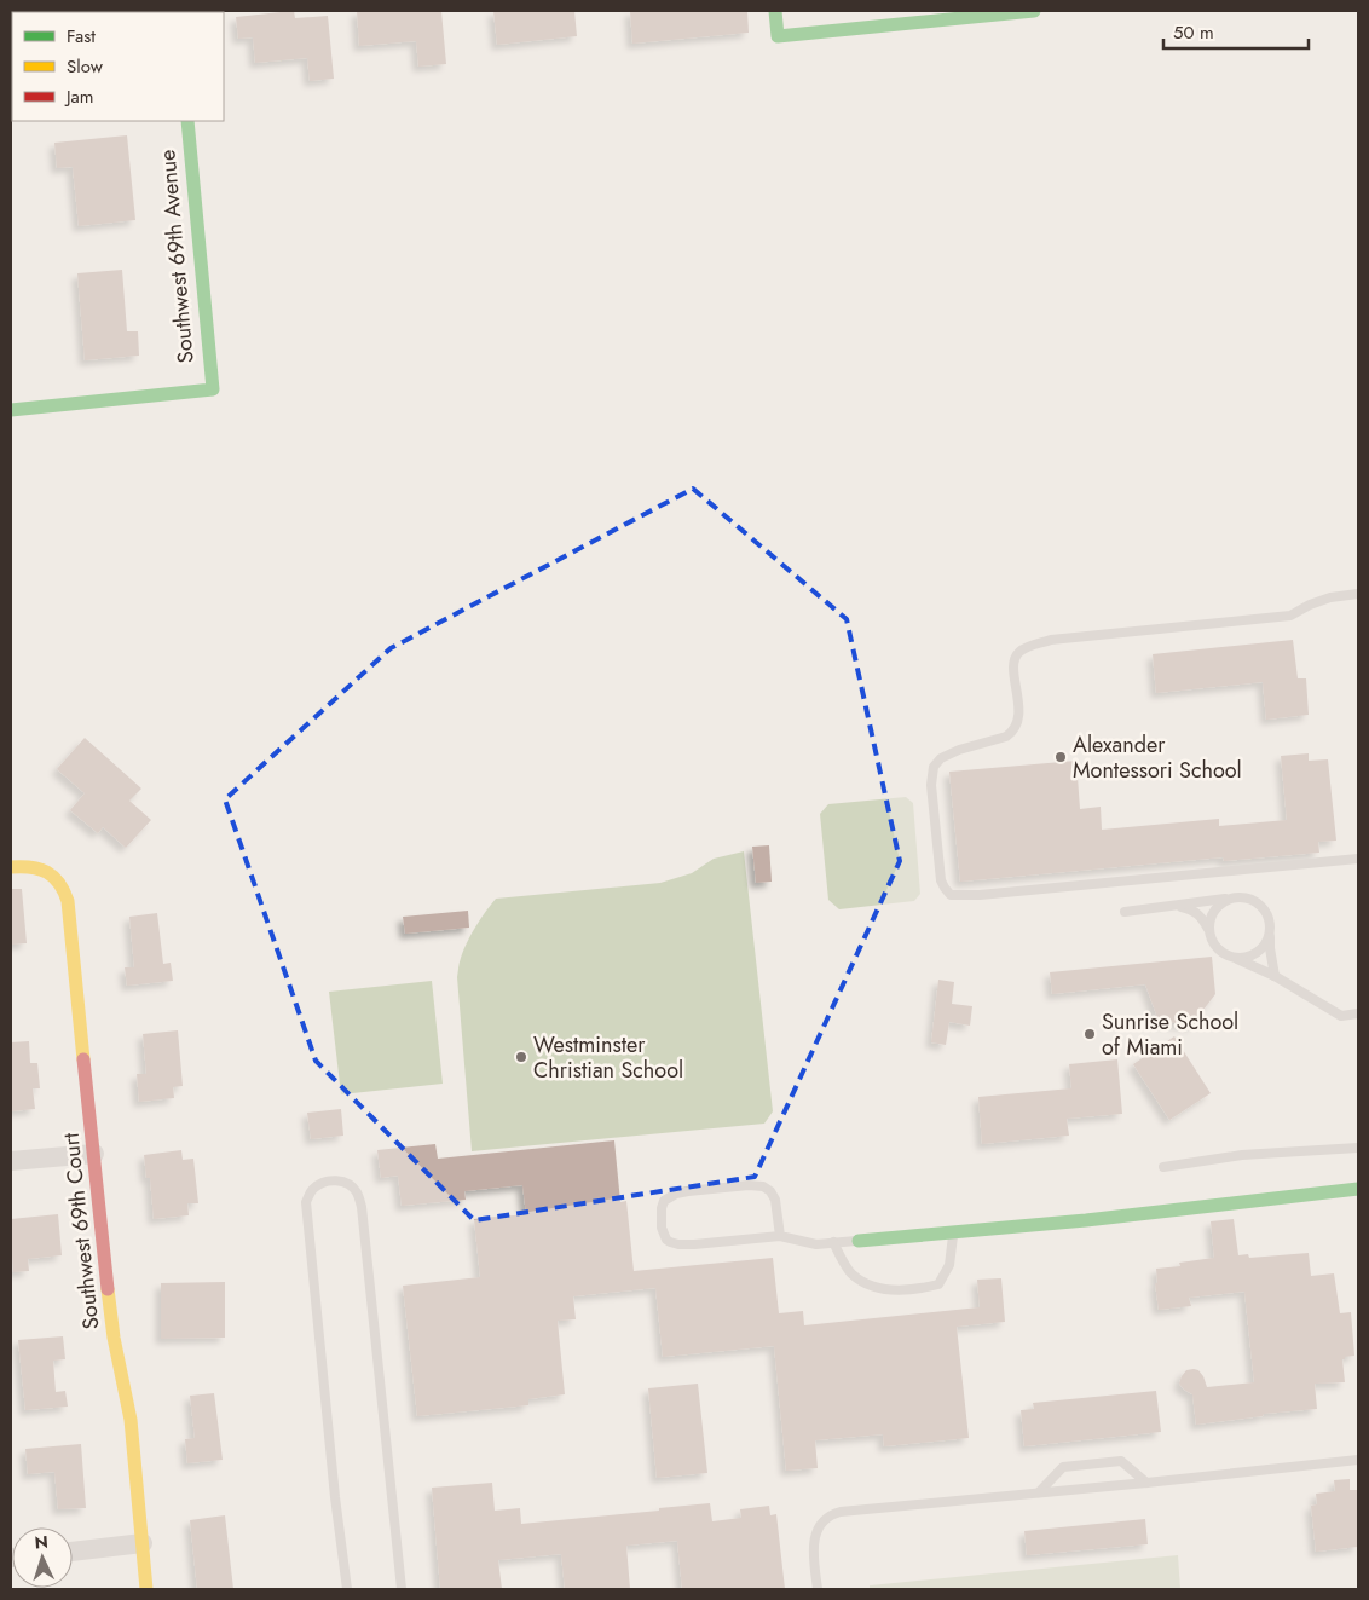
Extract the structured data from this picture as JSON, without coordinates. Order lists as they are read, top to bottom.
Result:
{
  "streets": {
    "street": ["Southwest 69th Avenue", "Southwest 69th Court"]
  },
  "places": ["Alexander Montessori School", "Sunrise School of Miami", "Westminster Christian School"],
  "legend": ["Fast", "Slow", "Jam"],
  "scale_bar": "50 m",
  "north": "top"
}
